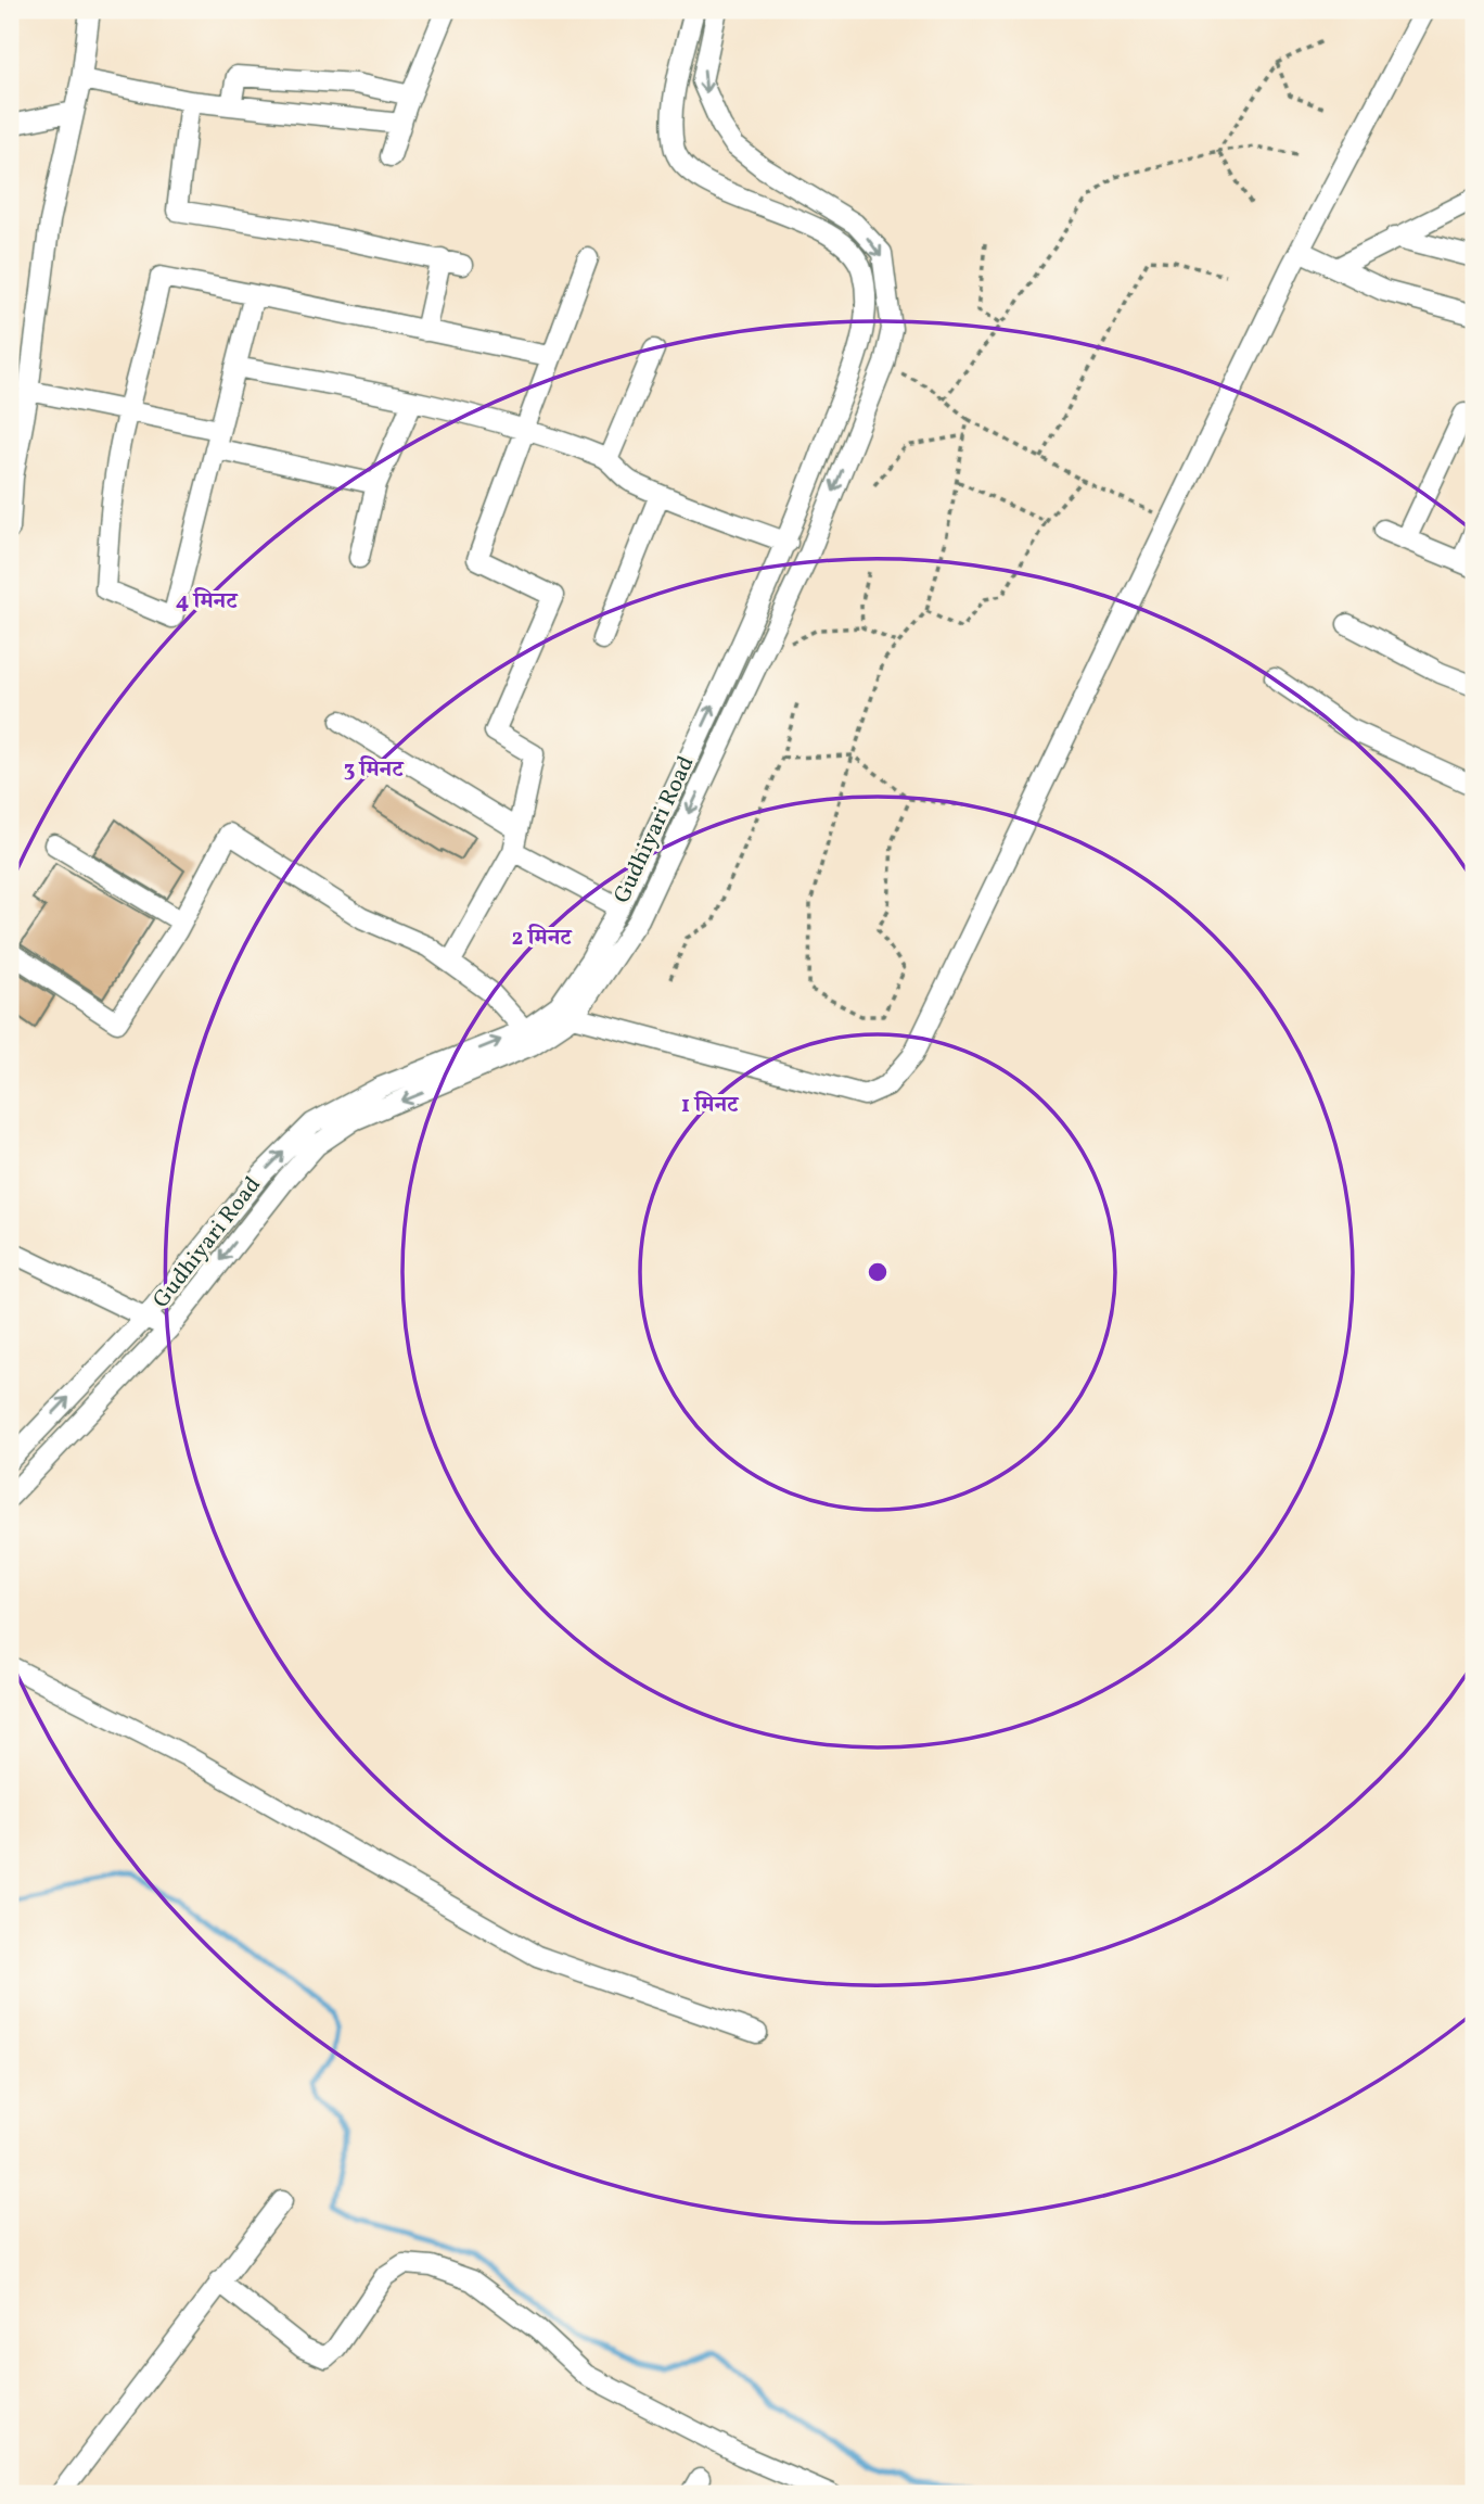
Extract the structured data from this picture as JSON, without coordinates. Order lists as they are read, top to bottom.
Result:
{
  "streets": {
    "street": ["Gudhiyari Road"]
  },
  "rings": [
    "4 मिनट",
    "3 मिनट",
    "2 मिनट",
    "1 मिनट"
  ]
}
